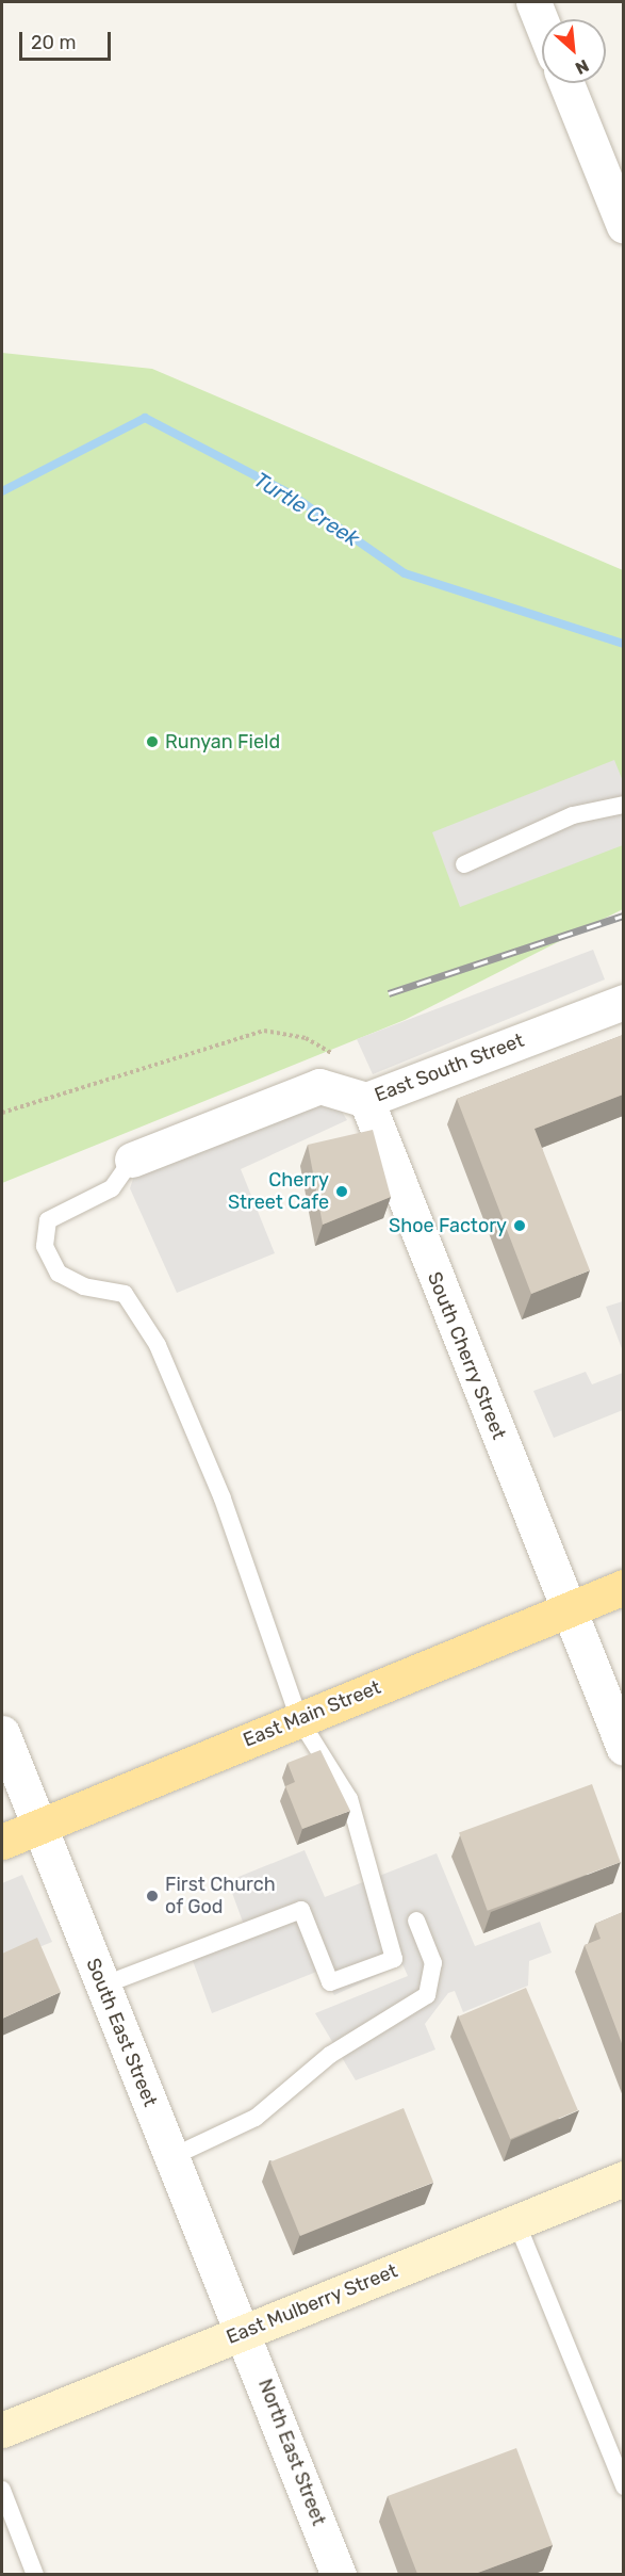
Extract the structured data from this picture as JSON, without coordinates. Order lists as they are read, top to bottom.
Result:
{
  "streets": {
    "main road": ["East Main Street"],
    "street": [
      "East South Street",
      "South Cherry Street",
      "South East Street",
      "East Mulberry Street",
      "North East Street"
    ]
  },
  "crossings": [
    ["East South Street", "South Cherry Street"],
    ["South Cherry Street", "East Main Street"],
    ["East Main Street", "South East Street"],
    ["South East Street", "East Mulberry Street"],
    ["South East Street", "North East Street"],
    ["East Mulberry Street", "North East Street"]
  ],
  "water": ["Turtle Creek"],
  "places": [
    "Runyan Field",
    "Cherry Street Cafe",
    "Shoe Factory",
    "First Church of God"
  ],
  "scale_bar": "20 m",
  "north": "bottom right"
}
